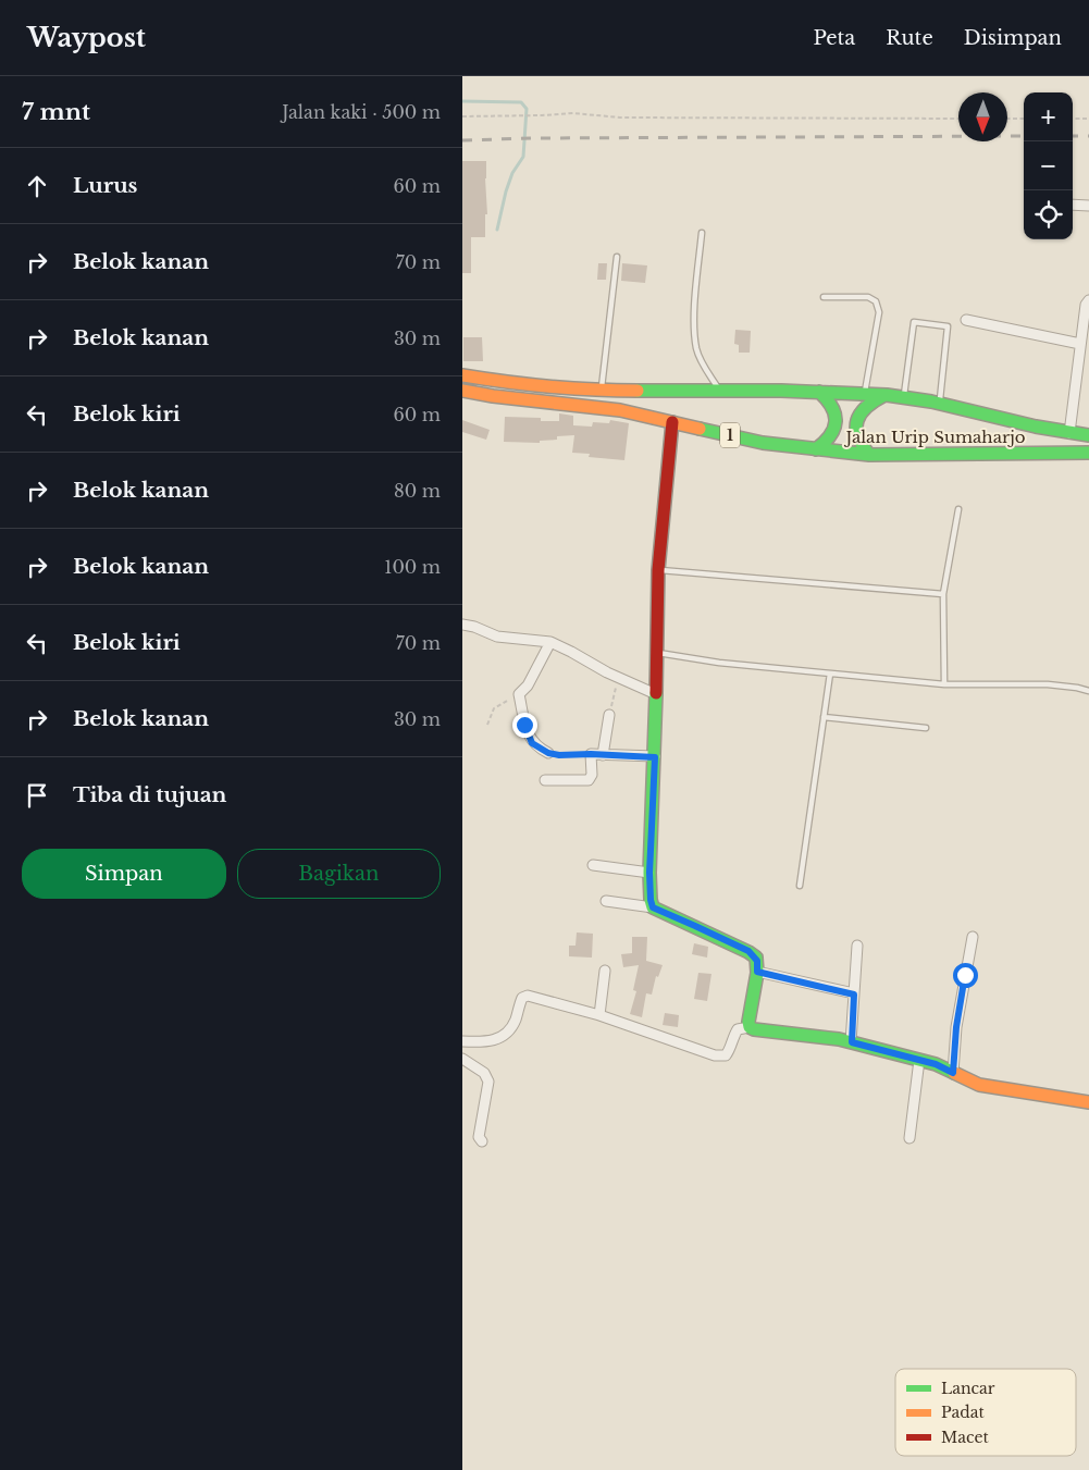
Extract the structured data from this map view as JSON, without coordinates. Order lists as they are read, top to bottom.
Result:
{
  "streets": {
    "main road": ["1", "Jalan Urip Sumaharjo"]
  },
  "legend": ["Lancar", "Padat", "Macet"],
  "north": "bottom",
  "page": {
    "header": "Waypost",
    "nav": ["Peta", "Rute", "Disimpan"],
    "heading": ["7 mnt", "Jalan kaki · 500 m"],
    "map_buttons": ["+", "−"],
    "list": [
      ["Lurus", "60 m"],
      ["Belok kanan", "70 m"],
      ["Belok kanan", "30 m"],
      ["Belok kiri", "60 m"],
      ["Belok kanan", "80 m"],
      ["Belok kanan", "100 m"],
      ["Belok kiri", "70 m"],
      ["Belok kanan", "30 m"],
      "Tiba di tujuan"
    ],
    "buttons": ["Simpan", "Bagikan"]
  }
}
